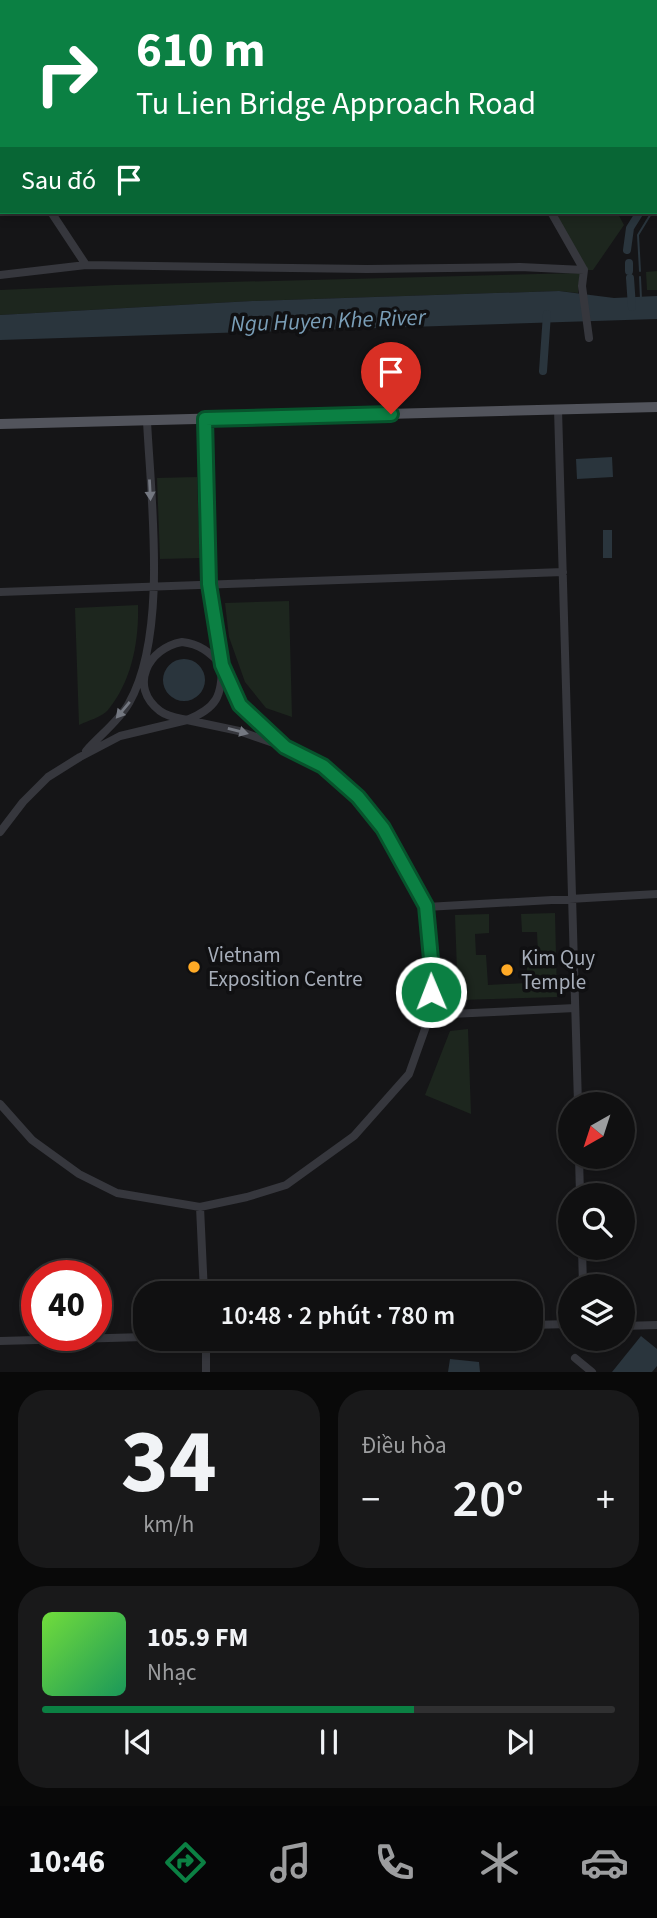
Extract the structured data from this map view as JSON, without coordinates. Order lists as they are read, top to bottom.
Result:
{
  "water": ["Ngu Huyen Khe River"],
  "places": ["Vietnam Exposition Centre", "Kim Quy Temple"],
  "north": "bottom left",
  "page": {
    "turn": ["610 m", "Tu Lien Bridge Approach Road"],
    "then": "Sau đó",
    "limit": "40",
    "trip": "10:48 · 2 phút · 780 m",
    "tile": [
      ["34", "km/h"],
      "Điều hòa"
    ],
    "heat": ["−", "20°", "+"],
    "song": ["105.9 FM", "Nhạc"],
    "tabs": "10:46"
  }
}
